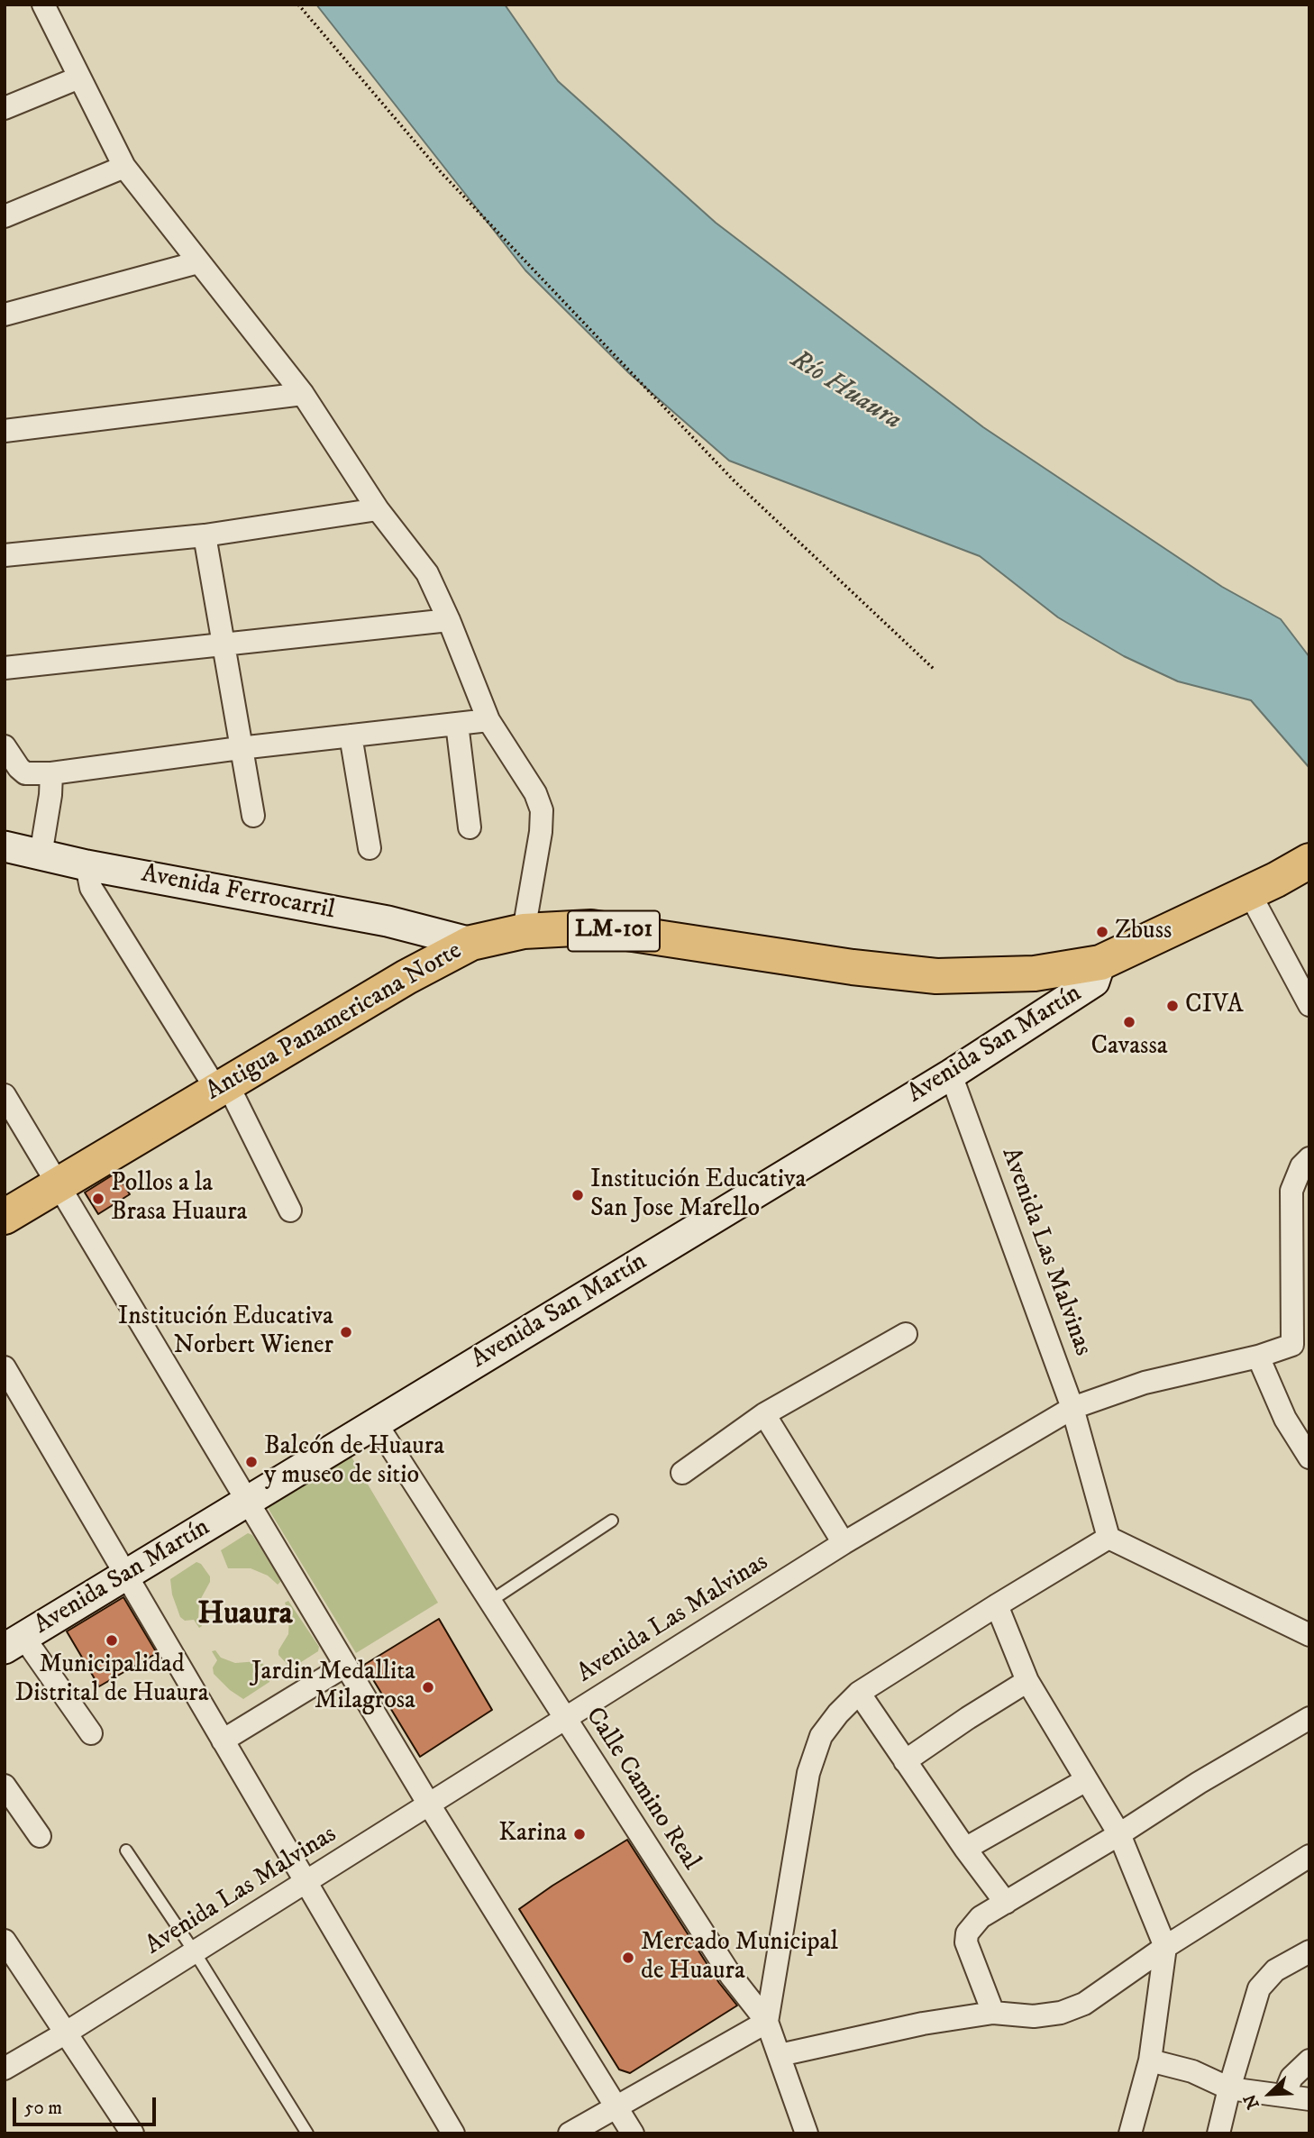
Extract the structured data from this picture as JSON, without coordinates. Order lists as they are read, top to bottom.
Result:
{
  "streets": {
    "main road": [
      "Avenida Ferrocarril",
      "LM-101",
      "Antigua Panamericana Norte",
      "Avenida San Martín"
    ],
    "street": ["Avenida Las Malvinas", "Calle Camino Real"]
  },
  "crossings": [
    ["Avenida Ferrocarril", "Antigua Panamericana Norte"],
    ["Antigua Panamericana Norte", "Avenida San Martín"],
    ["Avenida San Martín", "Avenida Las Malvinas"],
    ["Avenida San Martín", "Calle Camino Real"],
    ["Avenida Las Malvinas", "Calle Camino Real"]
  ],
  "districts": ["Huaura"],
  "water": ["Río Huaura"],
  "places": [
    "Zbuss",
    "CIVA",
    "Cavassa",
    "Institución Educativa San Jose Marello",
    "Pollos a la Brasa Huaura",
    "Institución Educativa Norbert Wiener",
    "Balcón de Huaura y museo de sitio",
    "Municipalidad Distrital de Huaura",
    "Jardin Medallita Milagrosa",
    "Karina",
    "Mercado Municipal de Huaura"
  ],
  "scale_bar": "50 m",
  "north": "bottom left"
}
